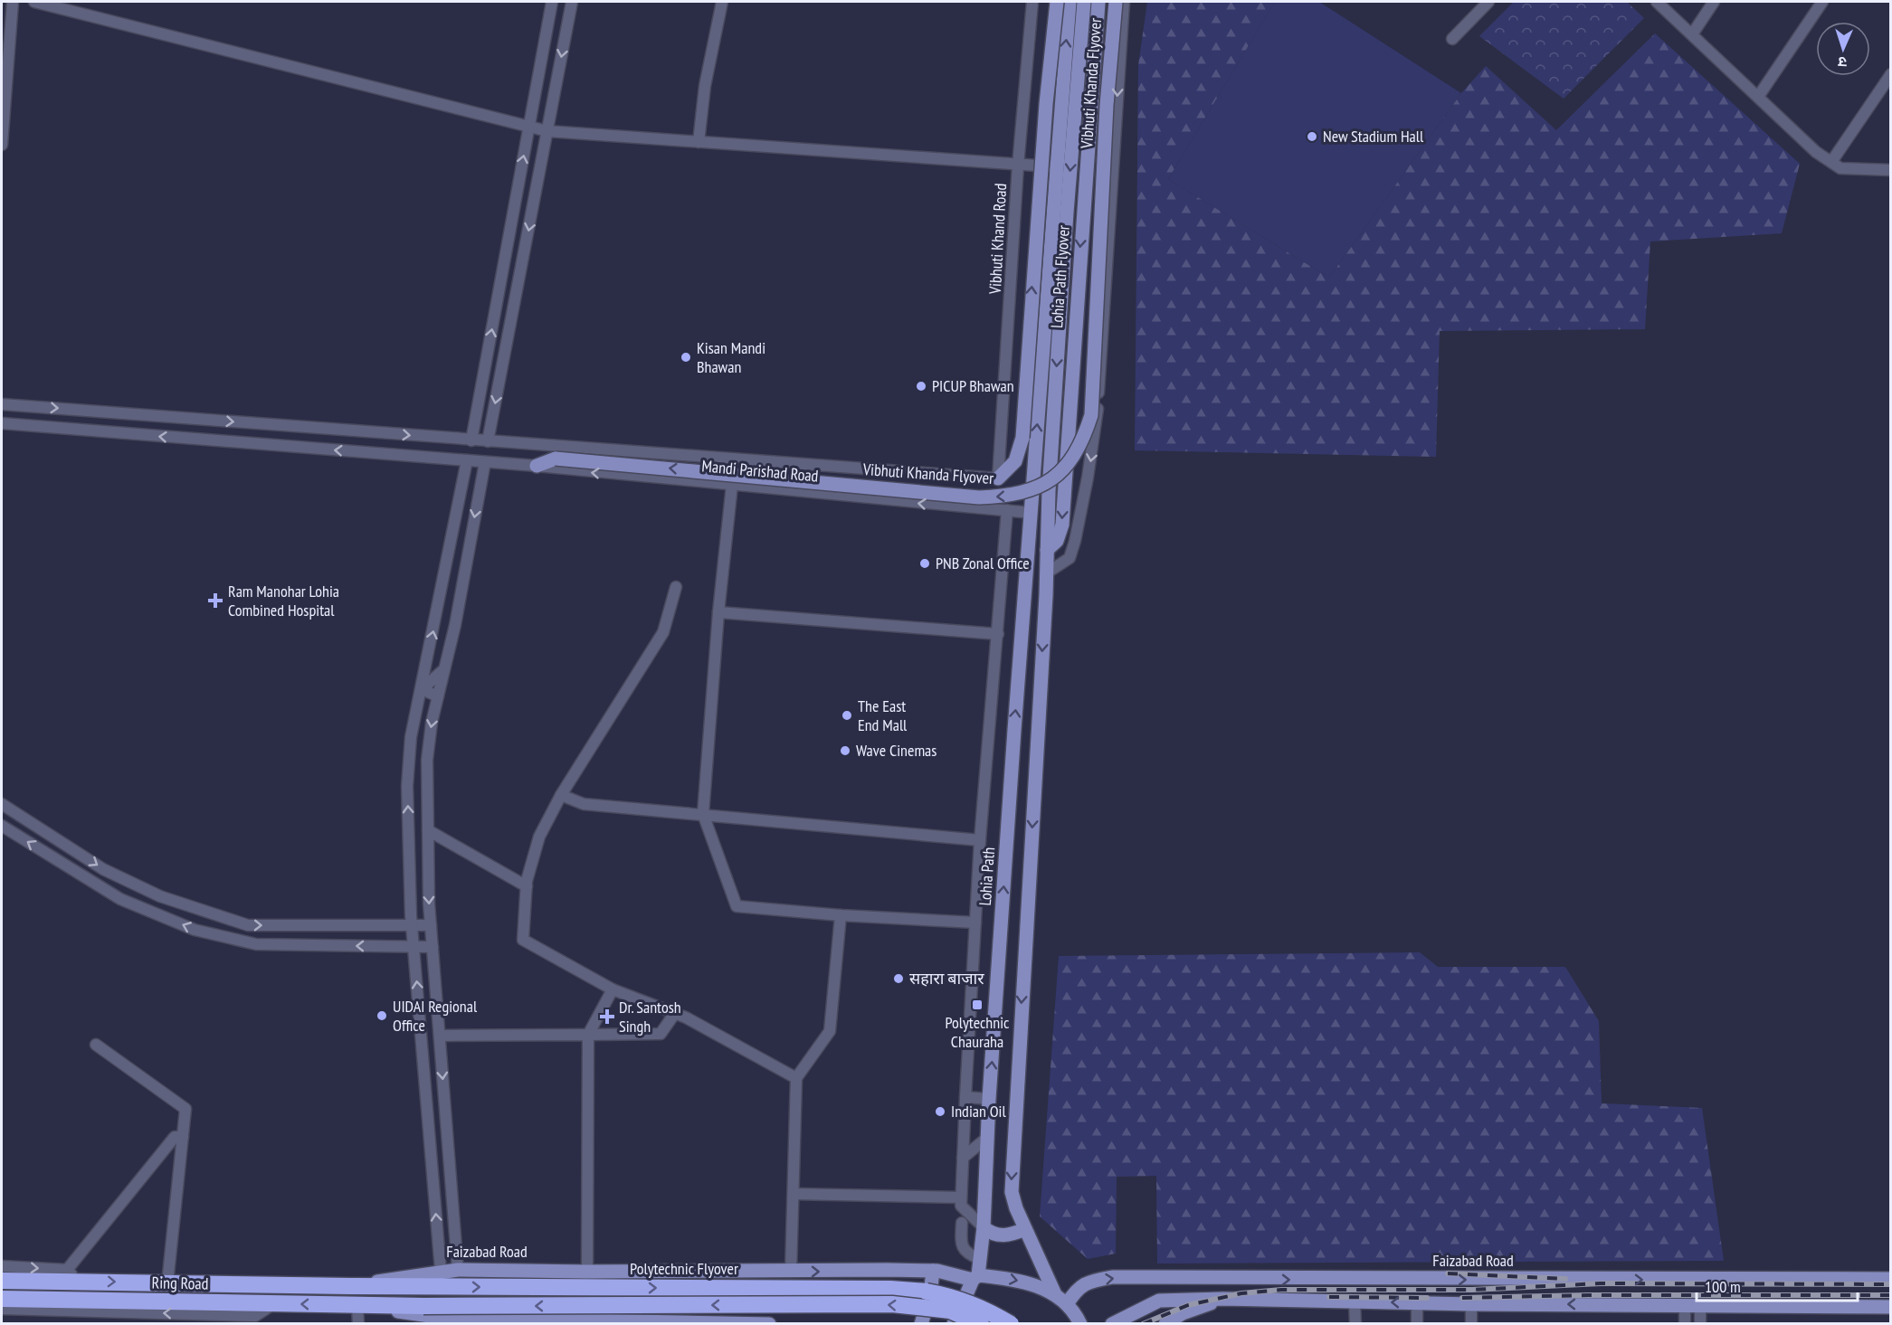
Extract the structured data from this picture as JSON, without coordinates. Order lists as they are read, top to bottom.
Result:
{
  "streets": {
    "highway": ["Faizabad Road", "Polytechnic Flyover", "Ring Road"],
    "main road": ["Vibhuti Khanda Flyover", "Lohia Path Flyover", "Lohia Path"],
    "street": ["Vibhuti Khand Road", "Mandi Parishad Road"]
  },
  "crossings": [
    ["Vibhuti Khanda Flyover", "Mandi Parishad Road"],
    ["Vibhuti Khand Road", "Lohia Path Flyover"],
    ["Lohia Path Flyover", "Lohia Path"],
    ["Mandi Parishad Road", "Lohia Path"],
    ["Lohia Path", "Faizabad Road"],
    ["Faizabad Road", "Polytechnic Flyover"]
  ],
  "one_way": ["Lohia Path"],
  "places": {
    "other": [
      "New Stadium Hall",
      "Kisan Mandi Bhawan",
      "PICUP Bhawan",
      "PNB Zonal Office",
      "The East End Mall",
      "Wave Cinemas",
      "सहारा बाजार",
      "UIDAI Regional Office",
      "Indian Oil"
    ],
    "health": ["Ram Manohar Lohia Combined Hospital", "Dr. Santosh Singh"],
    "transit": ["Polytechnic Chauraha"]
  },
  "scale_bar": "100 m",
  "north": "bottom"
}
